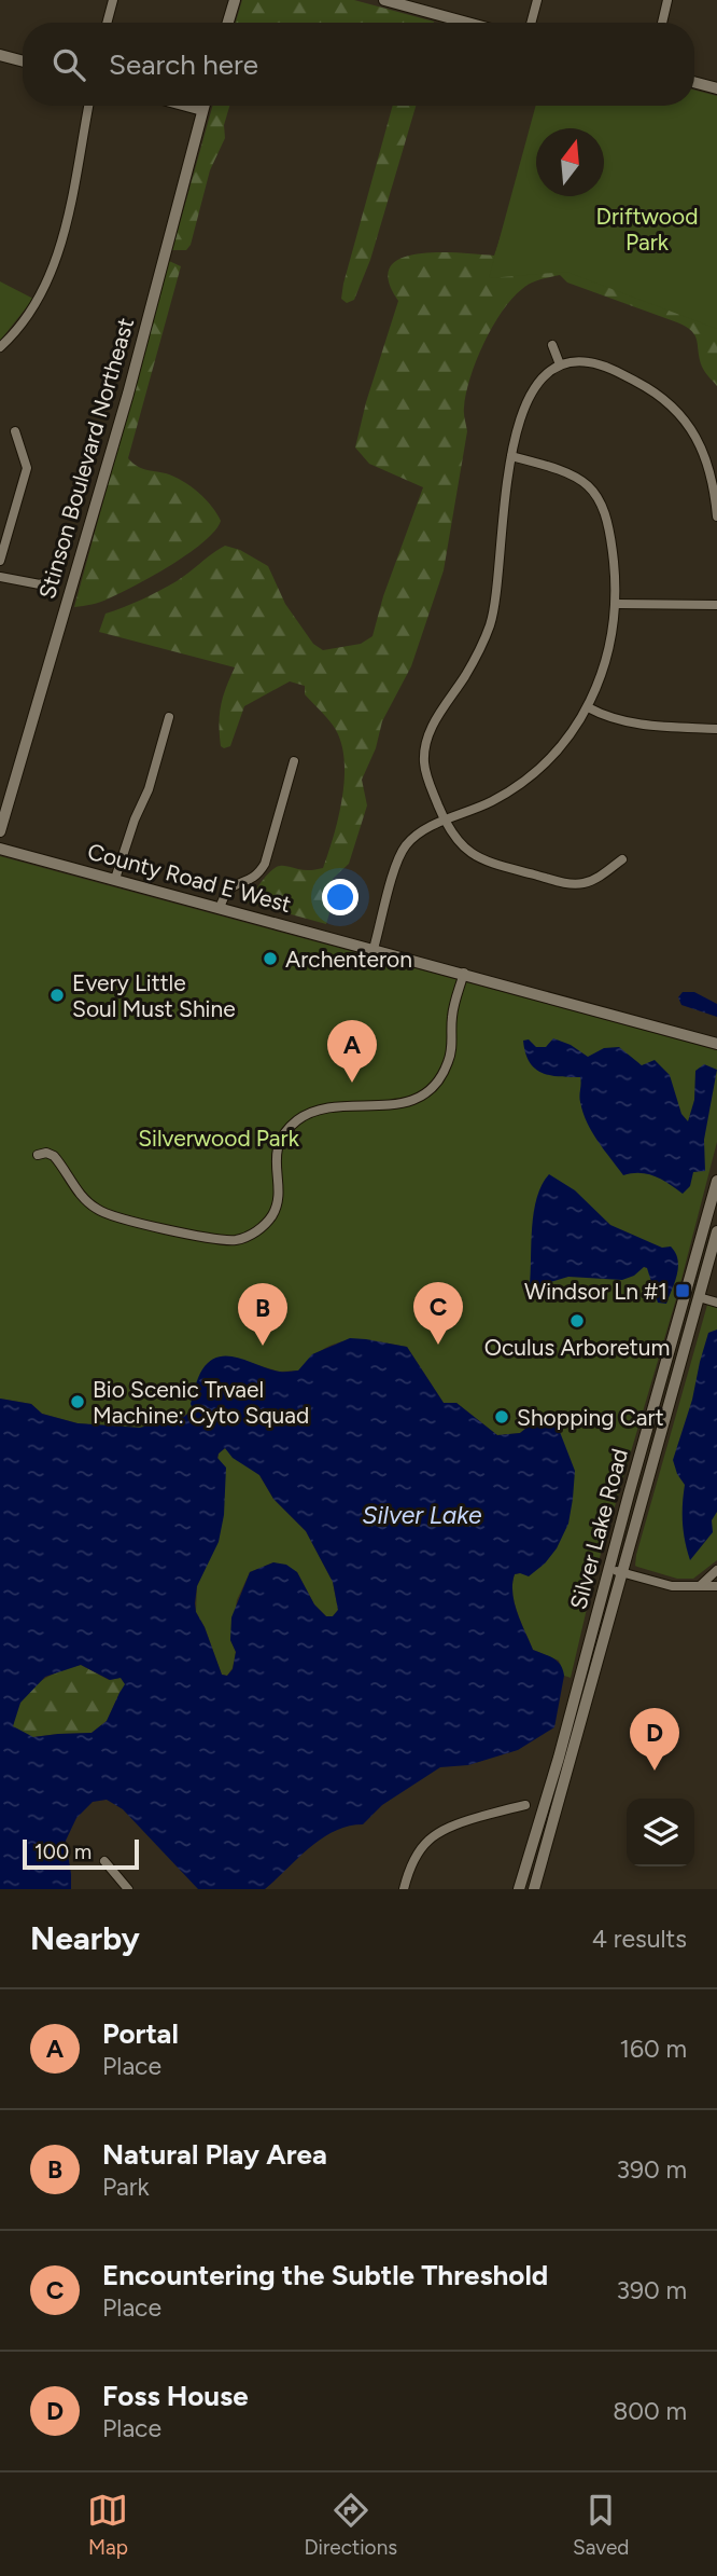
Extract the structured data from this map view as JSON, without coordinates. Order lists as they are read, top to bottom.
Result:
{
  "streets": {
    "street": ["Stinson Boulevard Northeast", "County Road E West", "Silver Lake Road"]
  },
  "water": ["Silver Lake"],
  "parks": ["Driftwood Park", "Silverwood Park"],
  "places": {
    "other": [
      "Archenteron",
      "Every Little Soul Must Shine",
      "Oculus Arboretum",
      "Bio Scenic Trvael Machine: Cyto Squad",
      "Shopping Cart"
    ],
    "transit": ["Windsor Ln #1"]
  },
  "scale_bar": "100 m",
  "north": "top",
  "page": {
    "search": "Search here",
    "pins": [
      "A",
      "C",
      "B",
      "D"
    ],
    "scale": "100 m",
    "heading": ["Nearby", "4 results"],
    "list": [
      {
        "mark": "A",
        "name": "Portal",
        "note": "Place",
        "value": "160 m"
      },
      {
        "mark": "B",
        "name": "Natural Play Area",
        "note": "Park",
        "value": "390 m"
      },
      {
        "mark": "C",
        "name": "Encountering the Subtle Threshold",
        "note": "Place",
        "value": "390 m"
      },
      {
        "mark": "D",
        "name": "Foss House",
        "note": "Place",
        "value": "800 m"
      }
    ],
    "nav": ["Map", "Directions", "Saved"]
  }
}
